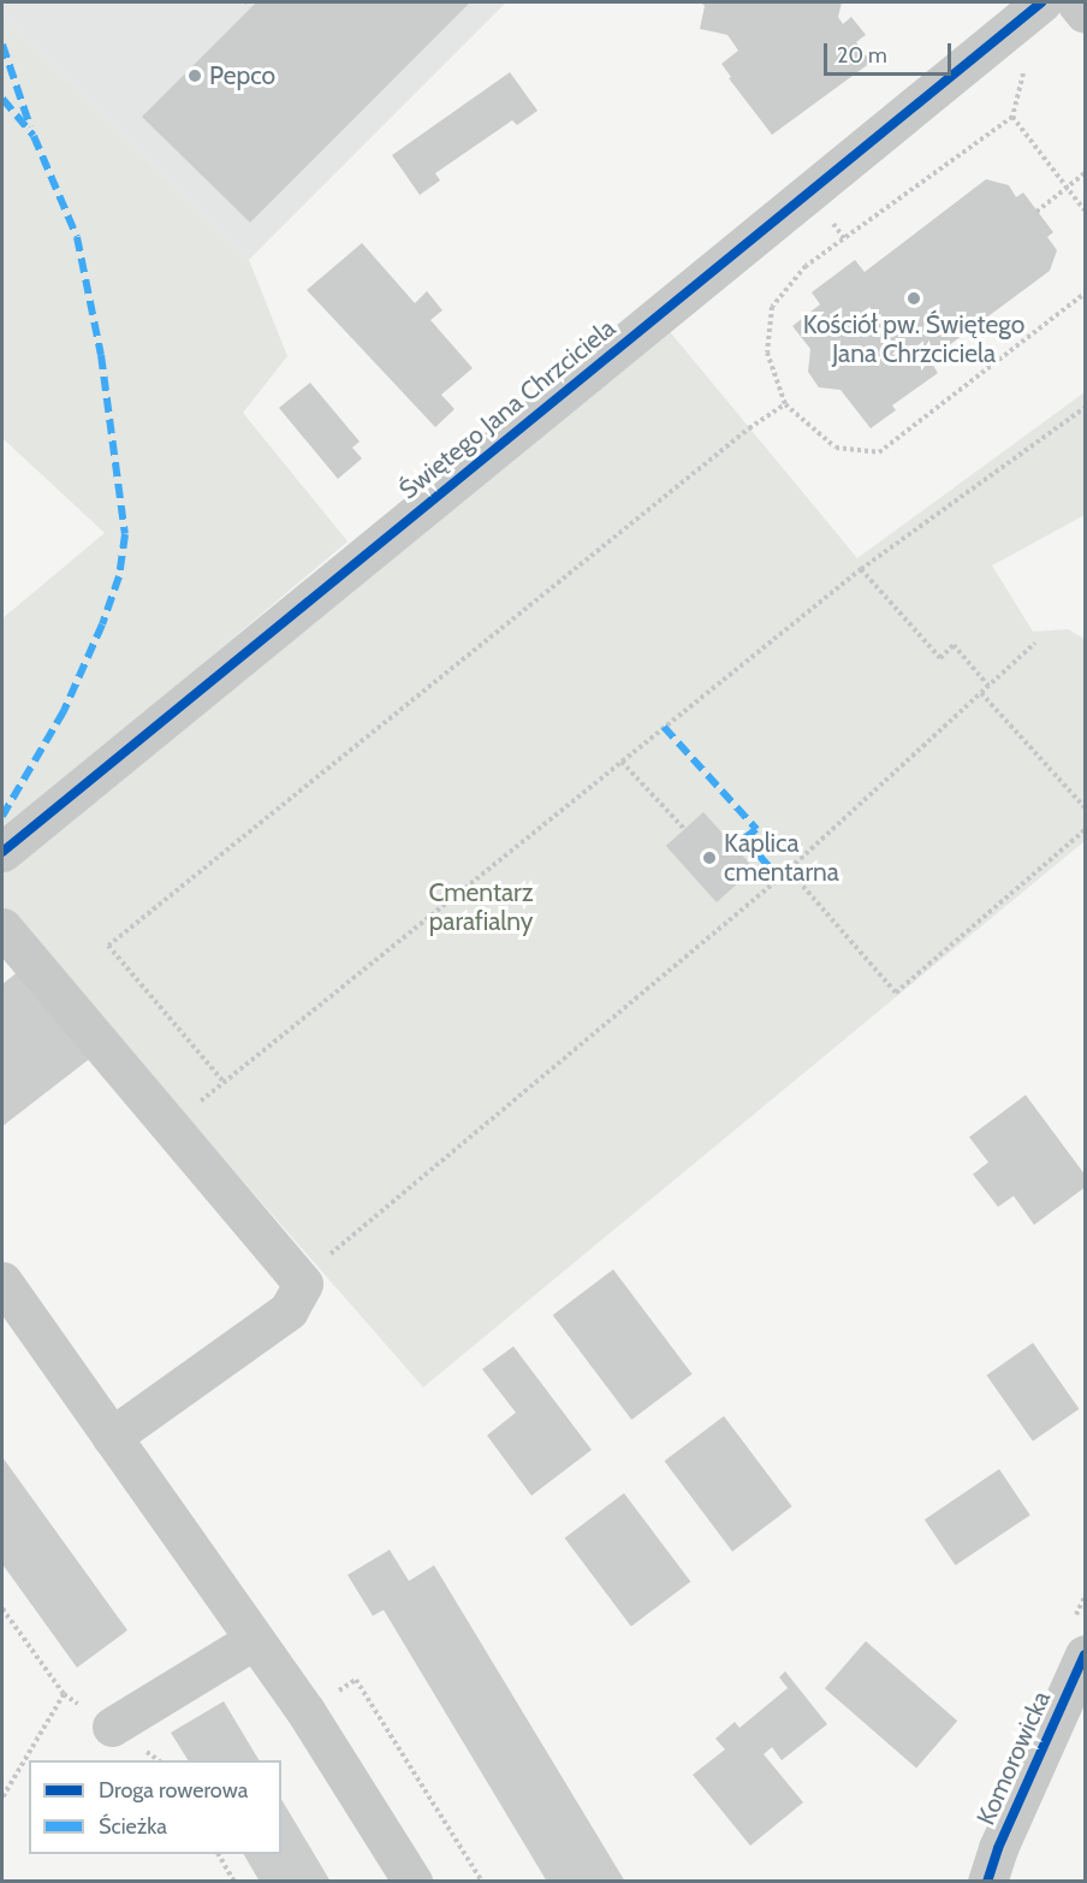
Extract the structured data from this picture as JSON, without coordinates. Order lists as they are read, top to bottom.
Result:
{
  "streets": {
    "street": ["Świętego Jana Chrzciciela", "Komorowicka"]
  },
  "parks": ["Cmentarz parafialny"],
  "places": ["Pepco", "Kościół pw. Świętego Jana Chrzciciela", "Kaplica cmentarna"],
  "legend": ["Droga rowerowa", "Ścieżka"],
  "scale_bar": "20 m"
}
